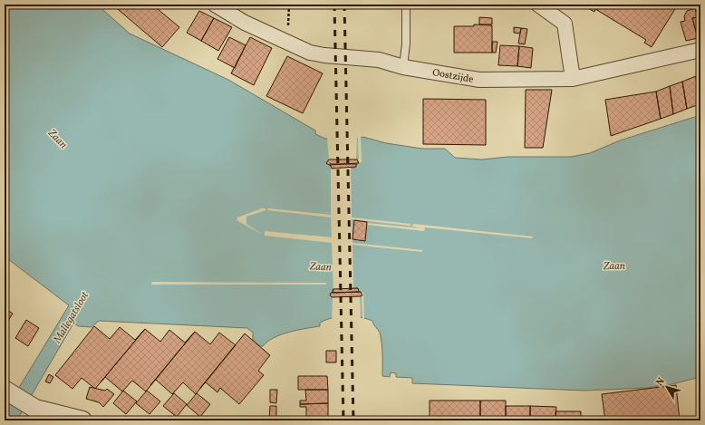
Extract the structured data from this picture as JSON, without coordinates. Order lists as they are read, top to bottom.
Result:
{
  "streets": {
    "street": ["Oostzijde"]
  },
  "water": ["Zaan", "Mallegatsloot"],
  "north": "top left"
}
